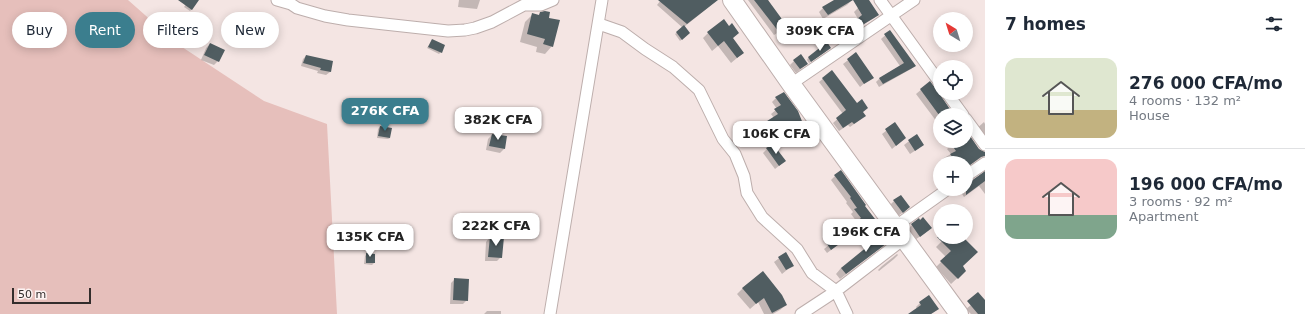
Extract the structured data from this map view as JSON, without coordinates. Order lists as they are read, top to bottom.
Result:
{
  "scale_bar": "50 m",
  "north": "top left",
  "page": {
    "heading": "7 homes",
    "map_buttons": ["+", "−"],
    "chip": [
      "Buy",
      "Rent",
      "Filters",
      "New"
    ],
    "price": [
      "309K CFA",
      "276K CFA",
      "382K CFA",
      "106K CFA",
      "222K CFA",
      "196K CFA",
      "135K CFA"
    ],
    "list": [
      {
        "name": "276 000 CFA/mo",
        "note": "4 rooms · 132 m² · House"
      },
      {
        "name": "196 000 CFA/mo",
        "note": "3 rooms · 92 m² · Apartment"
      }
    ],
    "scale": "50 m"
  }
}
